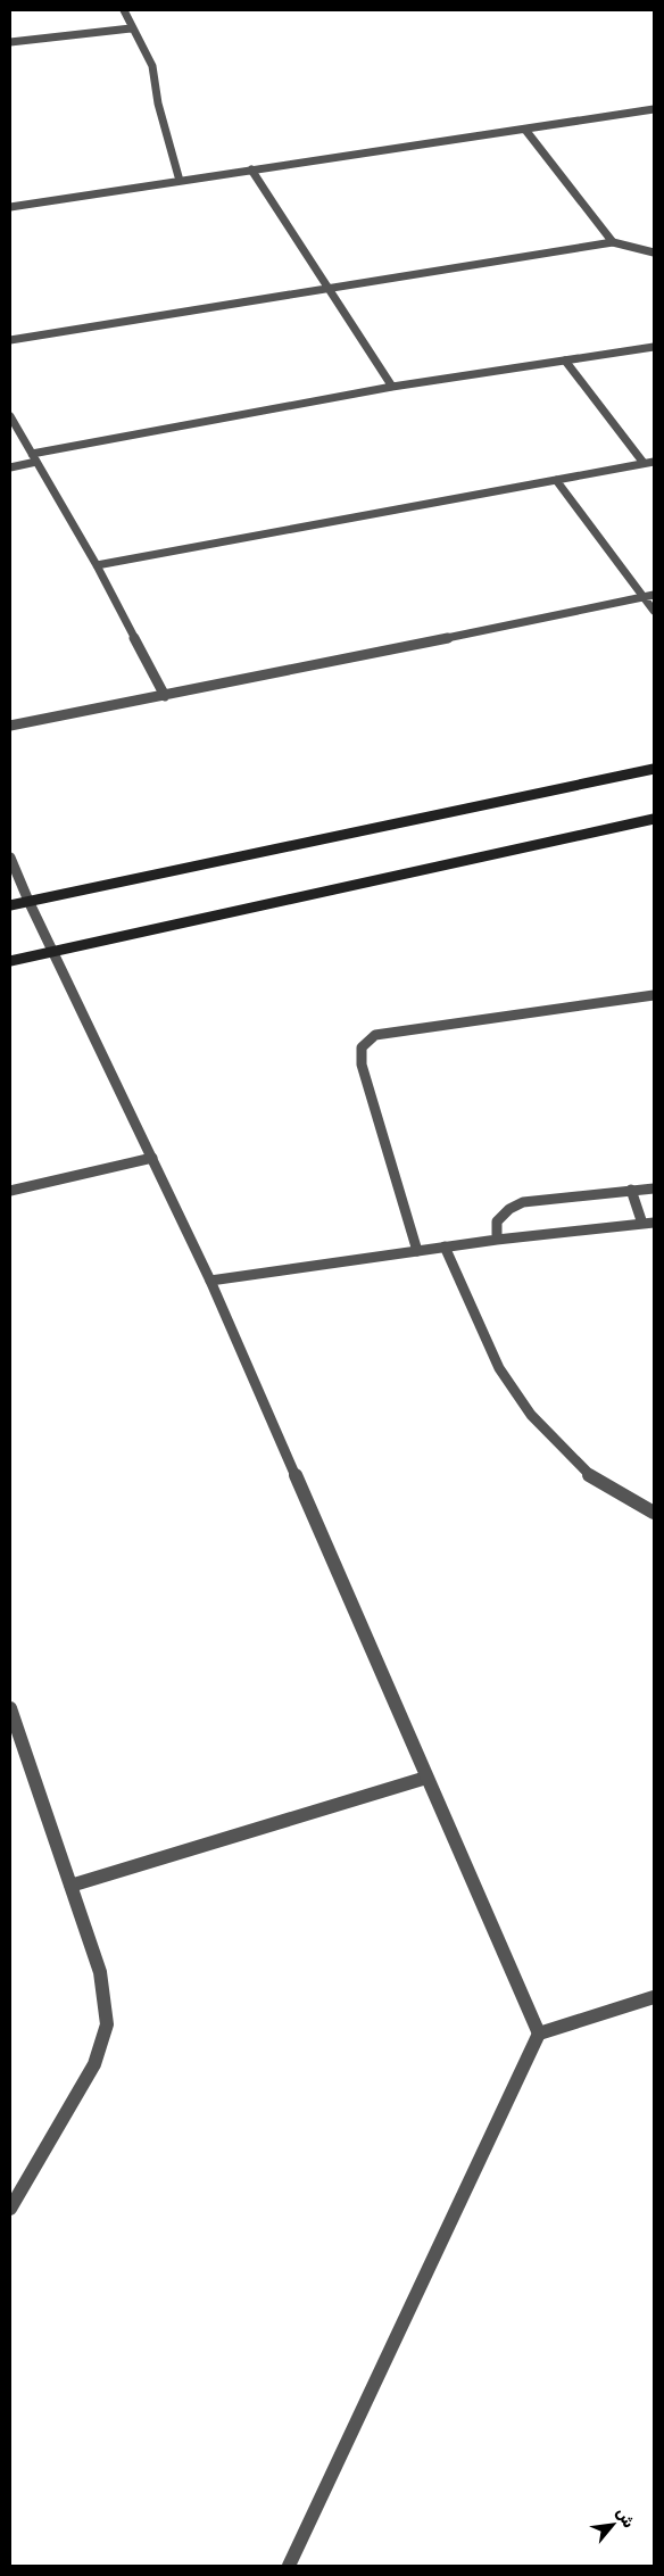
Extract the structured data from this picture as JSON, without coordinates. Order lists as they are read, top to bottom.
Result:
{
  "north": "top right"
}
